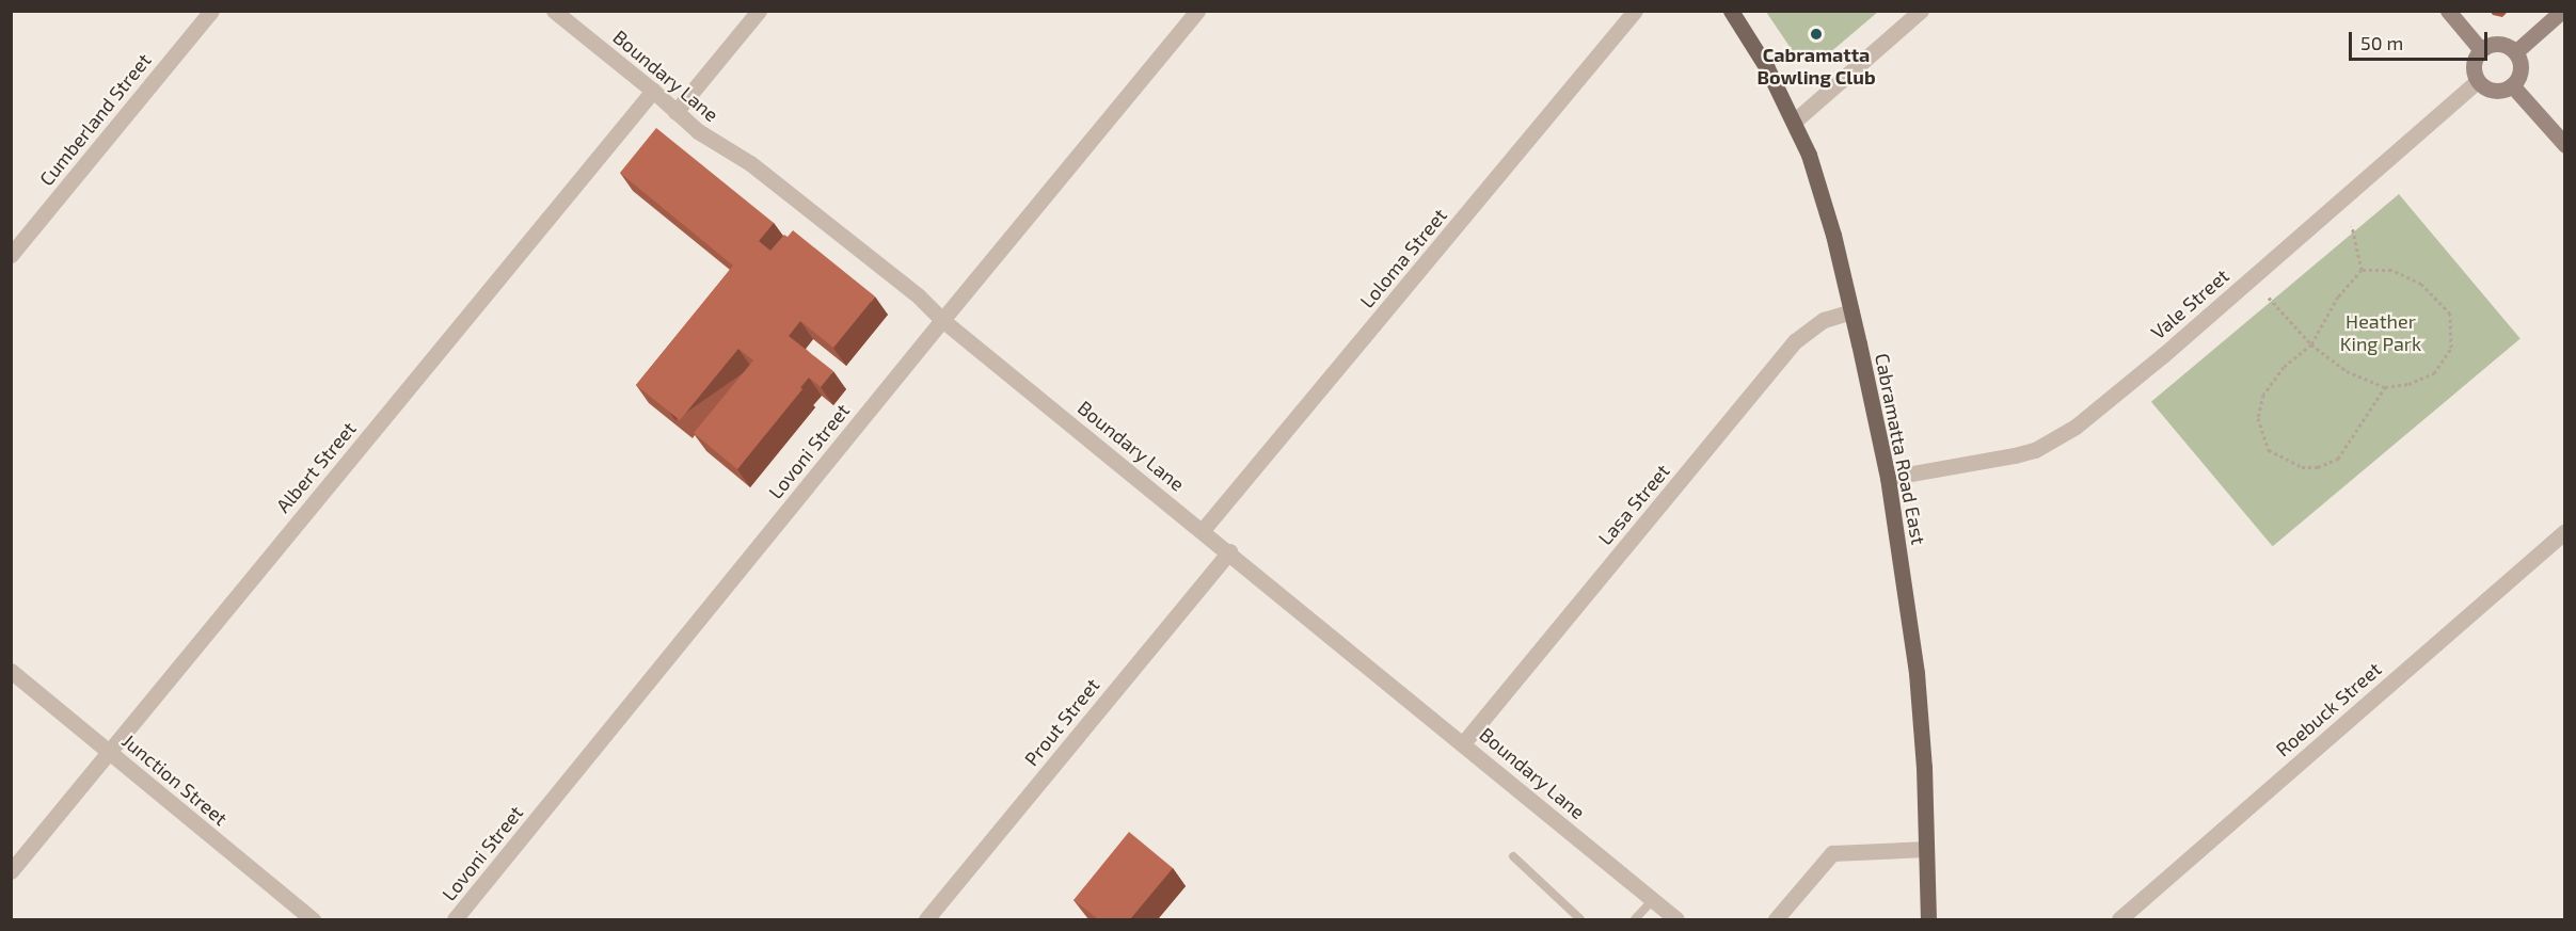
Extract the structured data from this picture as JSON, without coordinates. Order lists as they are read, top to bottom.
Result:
{
  "streets": {
    "main road": ["Cabramatta Road East"],
    "street": [
      "Boundary Lane",
      "Cumberland Street",
      "Loloma Street",
      "Vale Street",
      "Lovoni Street",
      "Albert Street",
      "Lasa Street",
      "Roebuck Street",
      "Prout Street",
      "Junction Street"
    ]
  },
  "crossings": [
    ["Boundary Lane", "Loloma Street"],
    ["Boundary Lane", "Lovoni Street"],
    ["Boundary Lane", "Albert Street"],
    ["Boundary Lane", "Lasa Street"],
    ["Boundary Lane", "Prout Street"],
    ["Vale Street", "Cabramatta Road East"],
    ["Cabramatta Road East", "Lasa Street"],
    ["Albert Street", "Junction Street"]
  ],
  "parks": ["Heather King Park"],
  "places": ["Cabramatta Bowling Club"],
  "scale_bar": "50 m"
}
